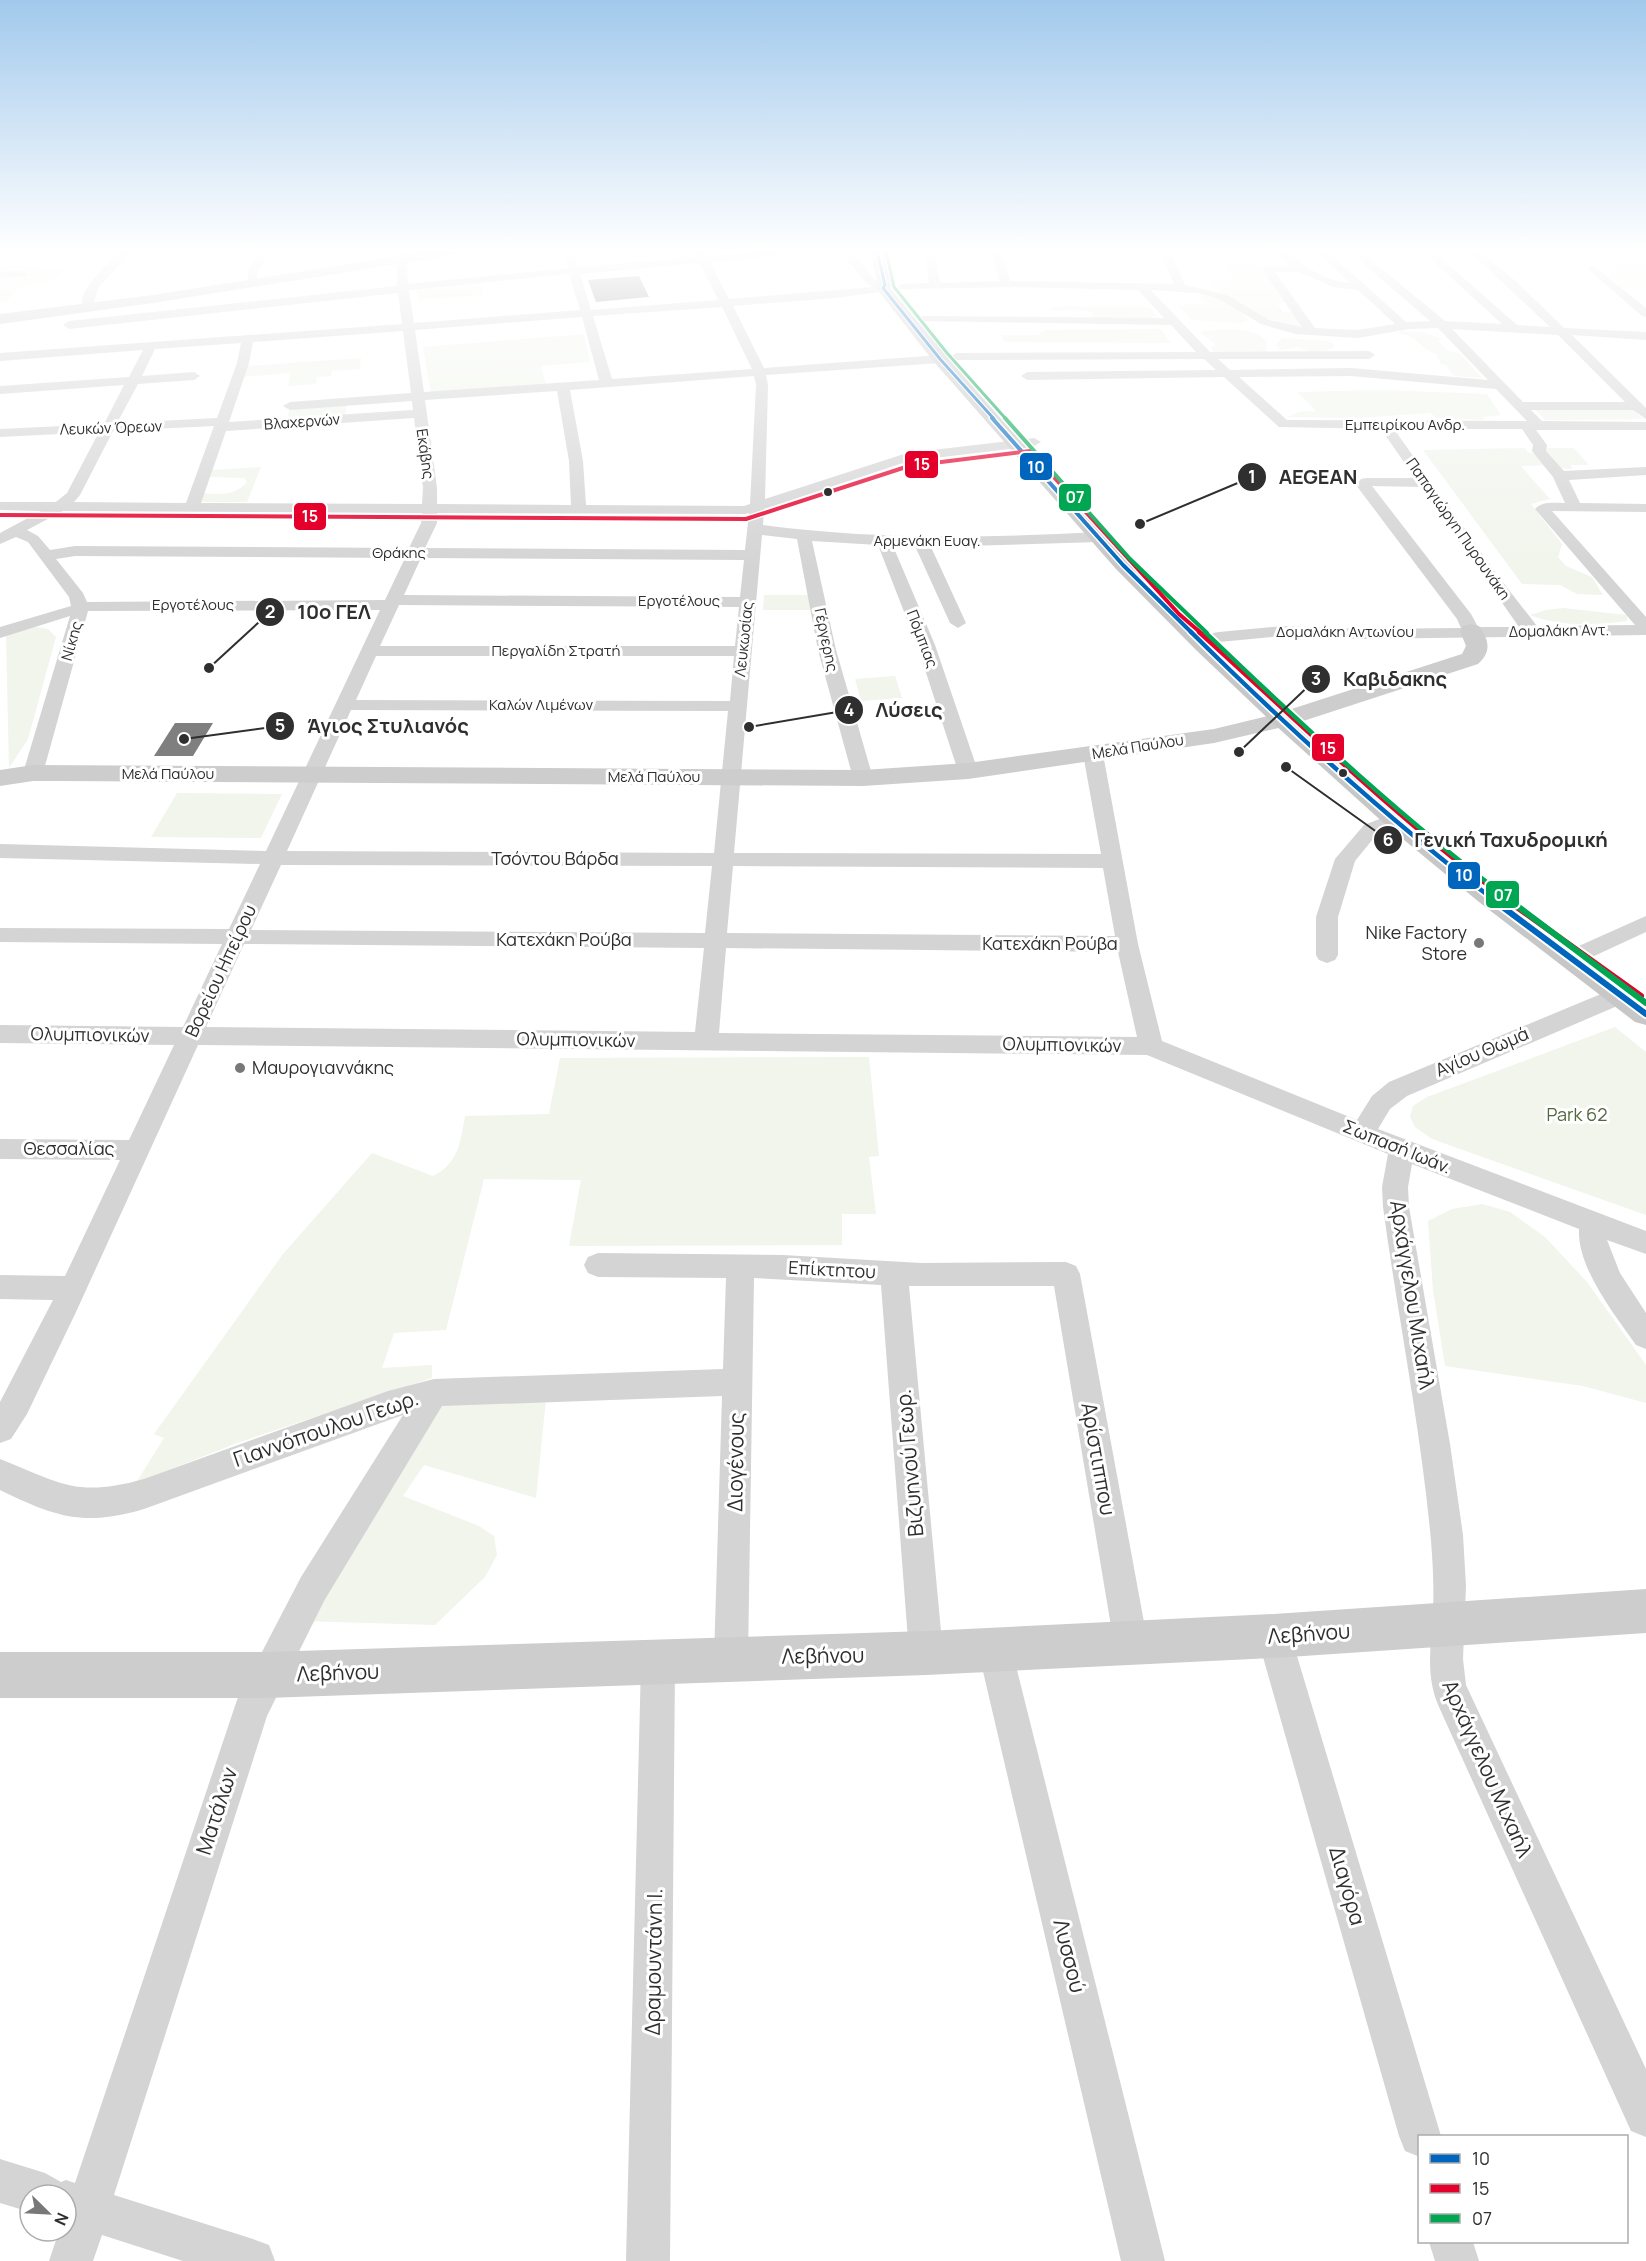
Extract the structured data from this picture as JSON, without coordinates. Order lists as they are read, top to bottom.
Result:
{
  "streets": {
    "street": [
      "Βλαχερνών",
      "Εμπειρίκου Ανδρ.",
      "Λευκών Όρεων",
      "Εκάβης",
      "Παπαγιώργη Πυρουνάκη",
      "Αρμενάκη Ευαγ.",
      "Θράκης",
      "Εργοτέλους",
      "Δομαλάκη Αντ.",
      "Δομαλάκη Αντωνίου",
      "Λευκωσίας",
      "Πόμπιας",
      "Γέργερης",
      "Νίκης",
      "Περγαλίδη Στρατή",
      "Καλών Λιμένων",
      "Μελά Παύλου",
      "Τσόντου Βάρδα",
      "Κατεχάκη Ρούβα",
      "Βορείου Ηπείρου",
      "Ολυμπιονικών",
      "Αγίου Θωμά",
      "Σωπασή Ιωάν.",
      "Θεσσαλίας",
      "Επίκτητου",
      "Αρχάγγελου Μιχαήλ",
      "Γιαννόπουλου Γεωρ.",
      "Αρίστιππου",
      "Διογένους",
      "Βιζυηνού Γεωρ.",
      "Λεβήνου",
      "Ματάλων",
      "Διαγόρα",
      "Λυσσού",
      "Δραμουντάνη Ι."
    ]
  },
  "crossings": [
    ["Βλαχερνών", "Λευκών Όρεων"],
    ["Βλαχερνών", "Εκάβης"],
    ["Εμπειρίκου Ανδρ.", "Παπαγιώργη Πυρουνάκη"],
    ["Εκάβης", "Βορείου Ηπείρου"],
    ["Παπαγιώργη Πυρουνάκη", "Δομαλάκη Αντ."],
    ["Αρμενάκη Ευαγ.", "Λευκωσίας"],
    ["Αρμενάκη Ευαγ.", "Πόμπιας"],
    ["Αρμενάκη Ευαγ.", "Γέργερης"],
    ["Θράκης", "Λευκωσίας"],
    ["Θράκης", "Νίκης"],
    ["Θράκης", "Βορείου Ηπείρου"],
    ["Εργοτέλους", "Λευκωσίας"],
    ["Εργοτέλους", "Νίκης"],
    ["Εργοτέλους", "Βορείου Ηπείρου"],
    ["Δομαλάκη Αντ.", "Δομαλάκη Αντωνίου"],
    ["Δομαλάκη Αντ.", "Μελά Παύλου"],
    ["Δομαλάκη Αντωνίου", "Μελά Παύλου"],
    ["Λευκωσίας", "Περγαλίδη Στρατή"],
    ["Λευκωσίας", "Καλών Λιμένων"],
    ["Λευκωσίας", "Μελά Παύλου"],
    ["Λευκωσίας", "Τσόντου Βάρδα"],
    ["Λευκωσίας", "Κατεχάκη Ρούβα"],
    ["Λευκωσίας", "Ολυμπιονικών"],
    ["Πόμπιας", "Μελά Παύλου"],
    ["Γέργερης", "Μελά Παύλου"],
    ["Νίκης", "Μελά Παύλου"],
    ["Περγαλίδη Στρατή", "Βορείου Ηπείρου"],
    ["Καλών Λιμένων", "Βορείου Ηπείρου"],
    ["Μελά Παύλου", "Βορείου Ηπείρου"],
    ["Τσόντου Βάρδα", "Βορείου Ηπείρου"],
    ["Κατεχάκη Ρούβα", "Βορείου Ηπείρου"],
    ["Βορείου Ηπείρου", "Ολυμπιονικών"],
    ["Βορείου Ηπείρου", "Θεσσαλίας"],
    ["Ολυμπιονικών", "Σωπασή Ιωάν."],
    ["Αγίου Θωμά", "Σωπασή Ιωάν."],
    ["Σωπασή Ιωάν.", "Αρχάγγελου Μιχαήλ"],
    ["Επίκτητου", "Αρίστιππου"],
    ["Επίκτητου", "Διογένους"],
    ["Επίκτητου", "Βιζυηνού Γεωρ."],
    ["Αρχάγγελου Μιχαήλ", "Λεβήνου"],
    ["Γιαννόπουλου Γεωρ.", "Διογένους"],
    ["Γιαννόπουλου Γεωρ.", "Ματάλων"],
    ["Αρίστιππου", "Λεβήνου"],
    ["Διογένους", "Λεβήνου"],
    ["Βιζυηνού Γεωρ.", "Λεβήνου"],
    ["Λεβήνου", "Ματάλων"],
    ["Λεβήνου", "Διαγόρα"],
    ["Λεβήνου", "Λυσσού"],
    ["Λεβήνου", "Δραμουντάνη Ι."]
  ],
  "parks": ["Park 62"],
  "places": [
    "AEGEAN",
    "10ο ΓΕΛ",
    "Λύσεις",
    "Άγιος Στυλιανός",
    "Καβιδακης",
    "Γενική Ταχυδρομική",
    "Nike Factory Store",
    "Μαυρογιαννάκης"
  ],
  "lines": ["transit line 10", "transit line 07", "transit line 15"],
  "legend": ["10", "15", "07"],
  "north": "bottom right"
}
